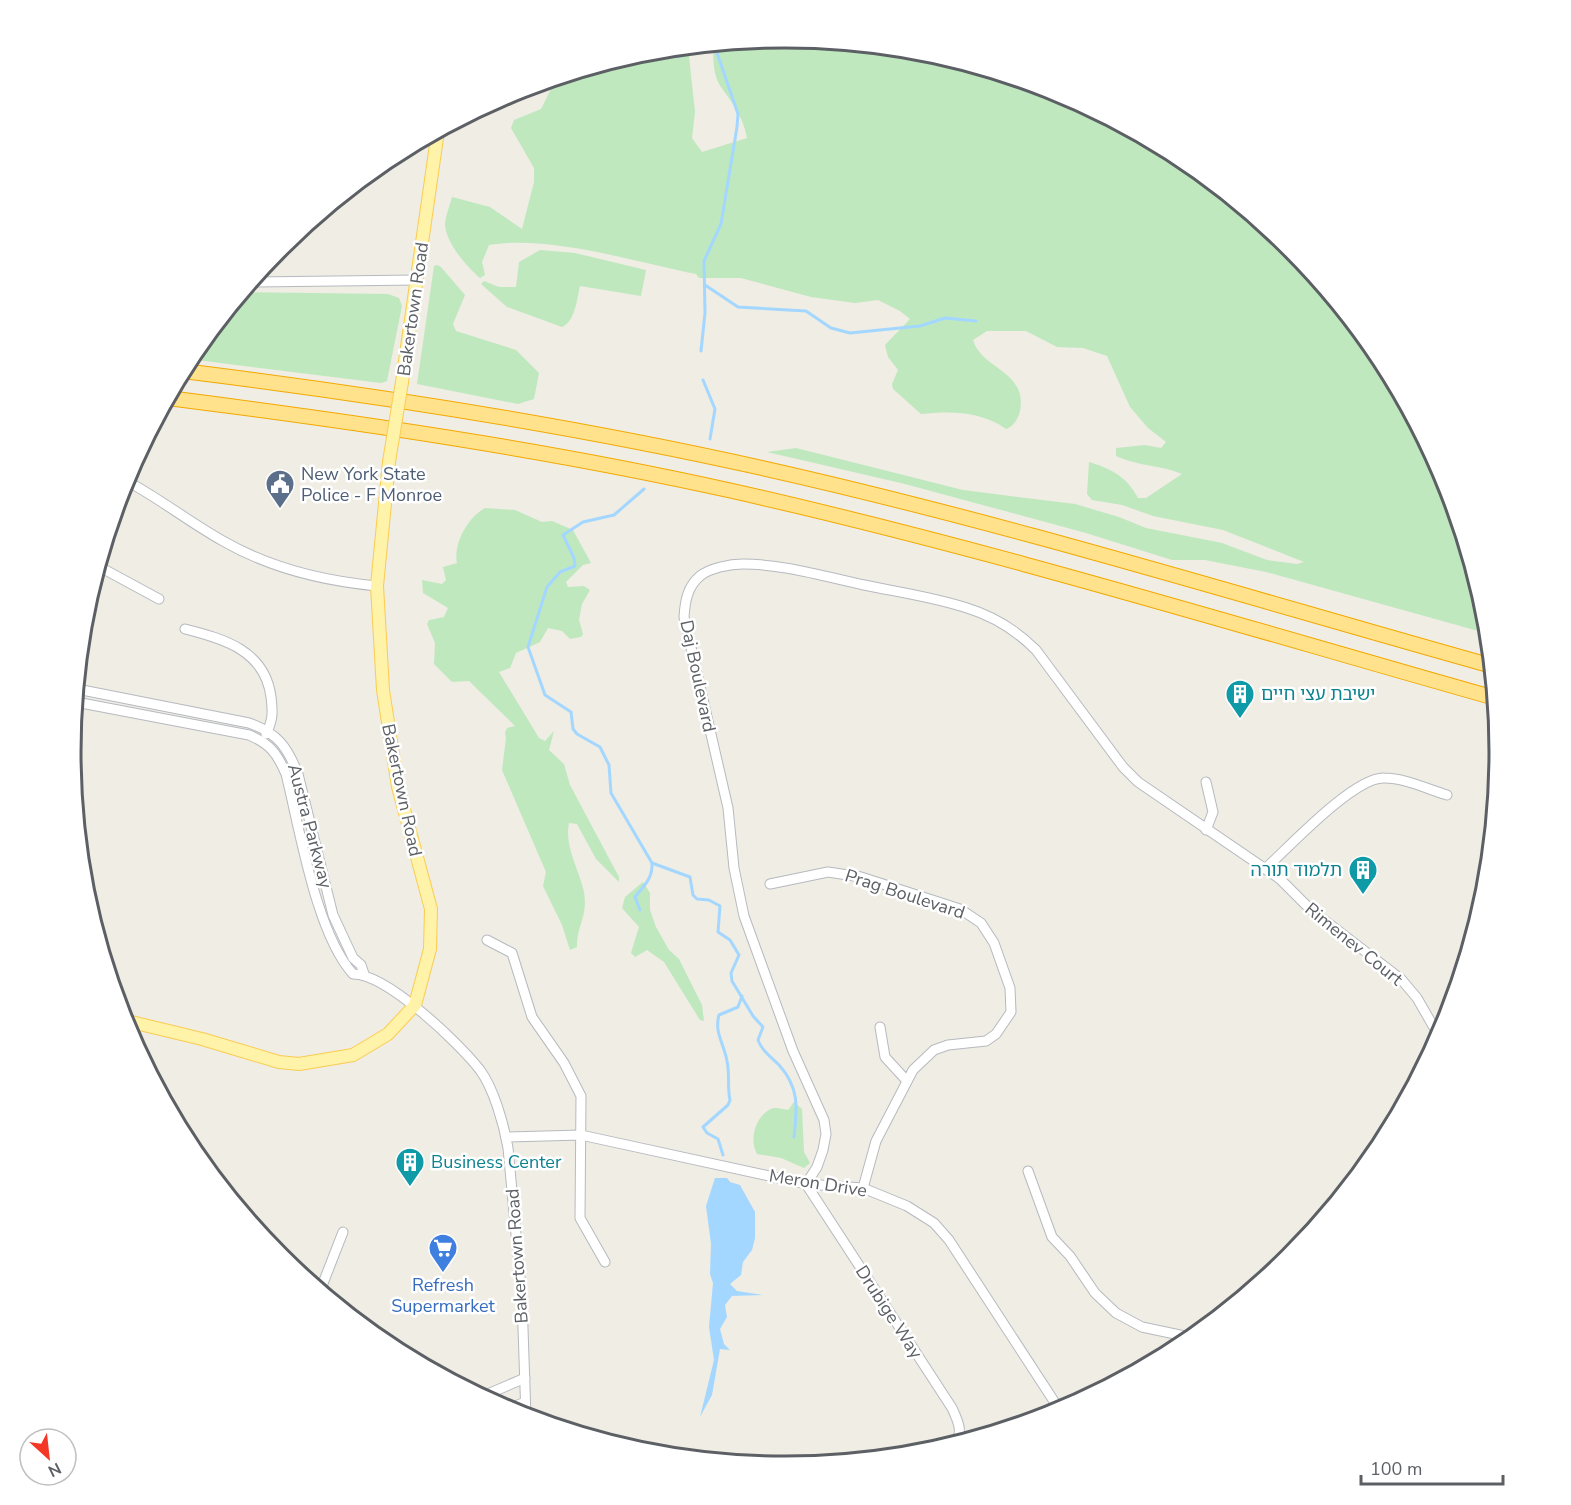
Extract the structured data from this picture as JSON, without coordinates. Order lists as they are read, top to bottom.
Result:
{
  "streets": {
    "main road": ["Bakertown Road"],
    "street": [
      "Daj Boulevard",
      "Austra Parkway",
      "Prag Boulevard",
      "Rimenev Court",
      "Meron Drive",
      "Drubige Way"
    ]
  },
  "crossings": [
    ["Bakertown Road", "Austra Parkway"],
    ["Bakertown Road", "Meron Drive"],
    ["Daj Boulevard", "Rimenev Court"],
    ["Daj Boulevard", "Meron Drive"],
    ["Daj Boulevard", "Drubige Way"],
    ["Prag Boulevard", "Meron Drive"],
    ["Meron Drive", "Drubige Way"]
  ],
  "places": {
    "public building": ["New York State Police - F Monroe"],
    "building": ["ישיבת עצי חיים", "תלמוד תורה", "Business Center"],
    "supermarket": ["Refresh Supermarket"]
  },
  "scale_bar": "100 m",
  "north": "bottom right"
}
